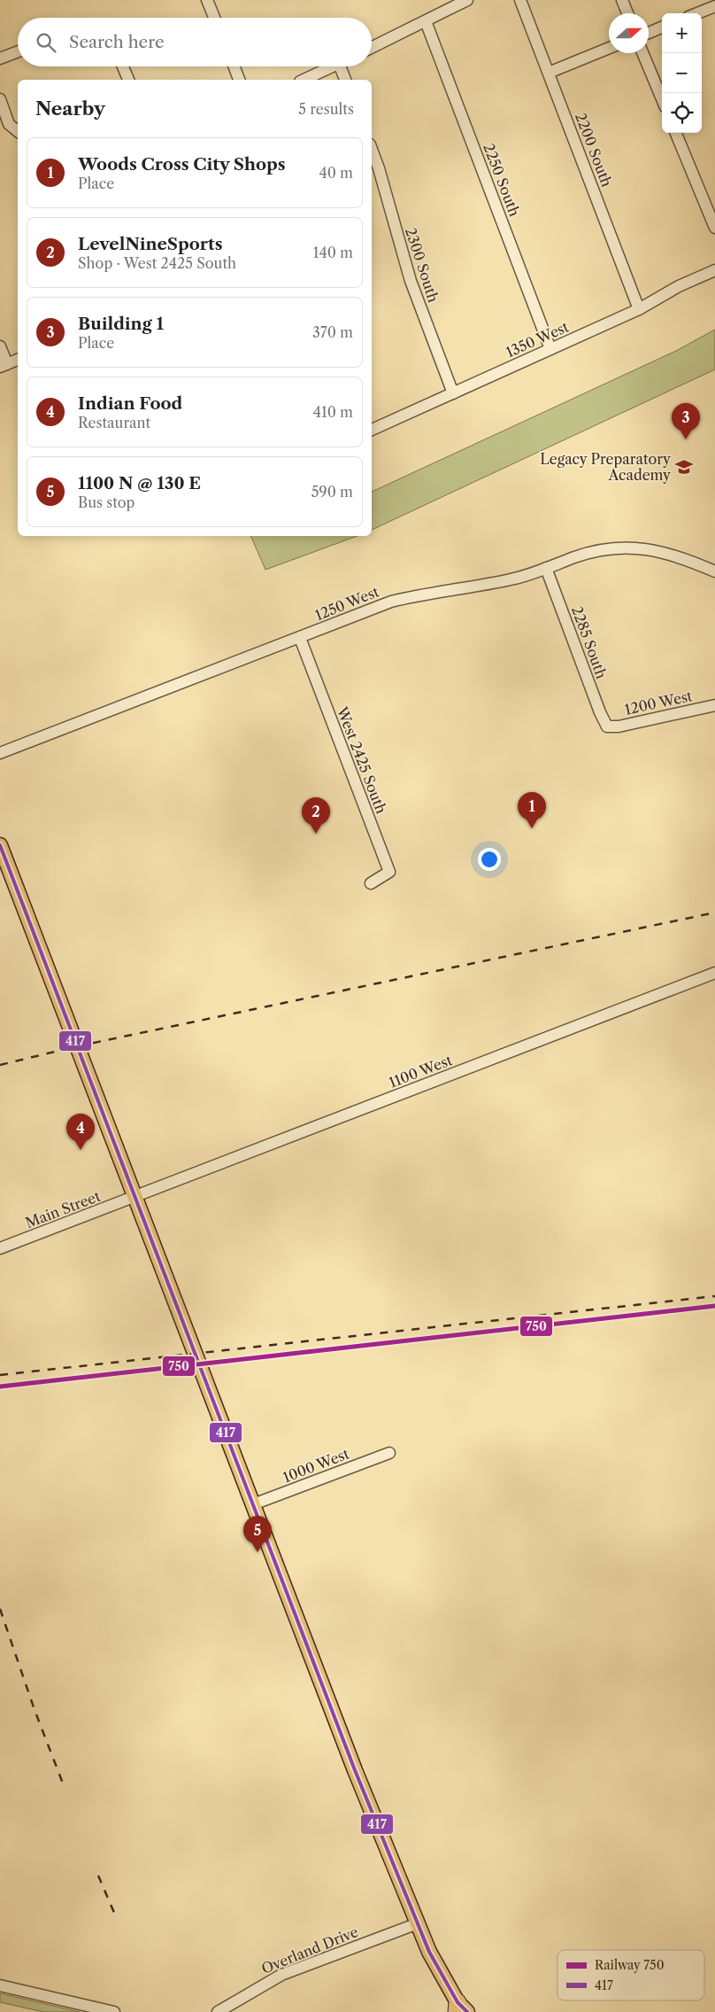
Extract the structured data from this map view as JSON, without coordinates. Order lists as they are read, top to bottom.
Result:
{
  "streets": {
    "street": [
      "2200 South",
      "2250 South",
      "2300 South",
      "1350 West",
      "1250 West",
      "2285 South",
      "1200 West",
      "West 2425 South",
      "1100 West",
      "Main Street",
      "1000 West",
      "Overland Drive"
    ]
  },
  "crossings": [
    ["2200 South", "1350 West"],
    ["2250 South", "1350 West"],
    ["2300 South", "1350 West"],
    ["1250 West", "2285 South"],
    ["1250 West", "West 2425 South"],
    ["2285 South", "1200 West"],
    ["1100 West", "Main Street"]
  ],
  "places": {
    "school or university": ["Legacy Preparatory Academy"]
  },
  "lines": ["transit line 417", "rail line 750"],
  "legend": ["Railway 750", "417"],
  "north": "right",
  "page": {
    "map_buttons": ["+", "−"],
    "search": "Search here",
    "heading": ["Nearby", "5 results"],
    "list": [
      {
        "mark": "1",
        "name": "Woods Cross City Shops",
        "note": "Place",
        "value": "40 m"
      },
      {
        "mark": "2",
        "name": "LevelNineSports",
        "note": "Shop · West 2425 South",
        "value": "140 m"
      },
      {
        "mark": "3",
        "name": "Building 1",
        "note": "Place",
        "value": "370 m"
      },
      {
        "mark": "4",
        "name": "Indian Food",
        "note": "Restaurant",
        "value": "410 m"
      },
      {
        "mark": "5",
        "name": "1100 N @ 130 E",
        "note": "Bus stop",
        "value": "590 m"
      }
    ],
    "pins": [
      "3",
      "1",
      "2",
      "4",
      "5"
    ]
  }
}
